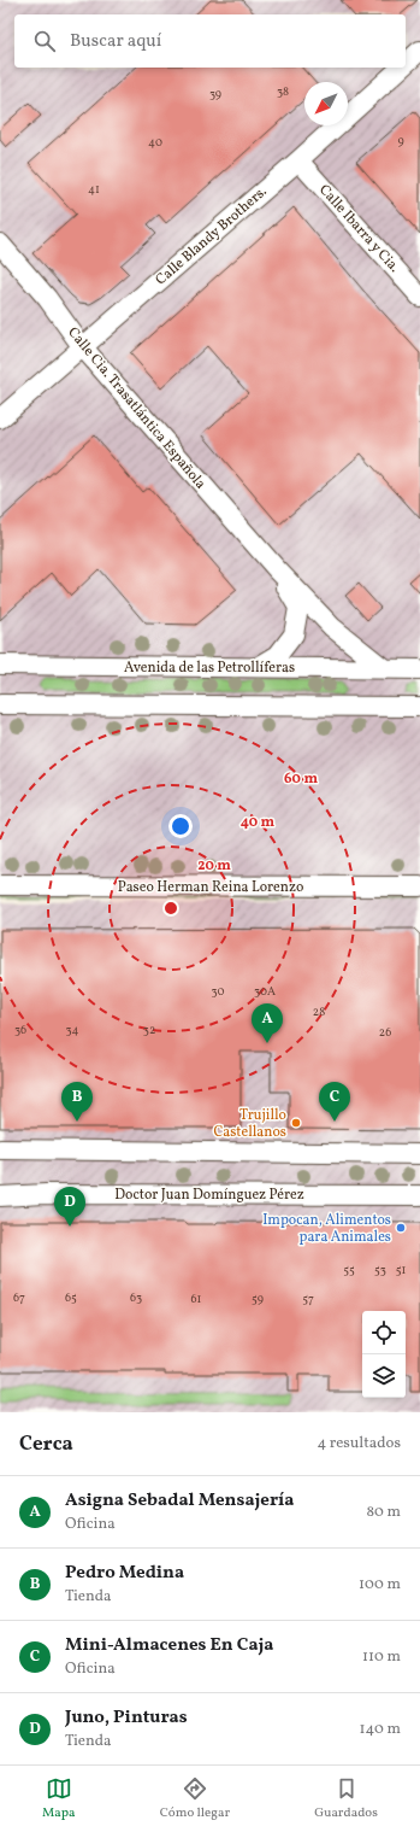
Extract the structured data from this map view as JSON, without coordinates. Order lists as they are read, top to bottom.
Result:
{
  "streets": {
    "street": [
      "Calle Ibarra y Cia.",
      "Calle Blandy Brothers.",
      "Calle Cia. Trasatlántica Española",
      "Avenida de las Petrollíferas",
      "Paseo Herman Reina Lorenzo",
      "Doctor Juan Domínguez Pérez"
    ]
  },
  "crossings": [
    ["Calle Ibarra y Cia.", "Calle Blandy Brothers."],
    ["Calle Blandy Brothers.", "Calle Cia. Trasatlántica Española"],
    ["Calle Cia. Trasatlántica Española", "Avenida de las Petrollíferas"]
  ],
  "places": ["Trujillo Castellanos", "Impocan, Alimentos para Animales"],
  "house_numbers": [
    "38",
    "39",
    "9",
    "40",
    "41",
    "30",
    "30A",
    "28",
    "36",
    "34",
    "32",
    "26",
    "55",
    "53",
    "51",
    "67",
    "65",
    "63",
    "61",
    "59",
    "57"
  ],
  "north": "bottom left",
  "page": {
    "search": "Buscar aquí",
    "pins": [
      "A",
      "B",
      "C",
      "D"
    ],
    "heading": ["Cerca", "4 resultados"],
    "list": [
      {
        "mark": "A",
        "name": "Asigna Sebadal Mensajería",
        "note": "Oficina",
        "value": "80 m"
      },
      {
        "mark": "B",
        "name": "Pedro Medina",
        "note": "Tienda",
        "value": "100 m"
      },
      {
        "mark": "C",
        "name": "Mini-Almacenes En Caja",
        "note": "Oficina",
        "value": "110 m"
      },
      {
        "mark": "D",
        "name": "Juno, Pinturas",
        "note": "Tienda",
        "value": "140 m"
      }
    ],
    "nav": ["Mapa", "Cómo llegar", "Guardados"]
  },
  "rings": ["60 m", "40 m", "20 m"]
}
